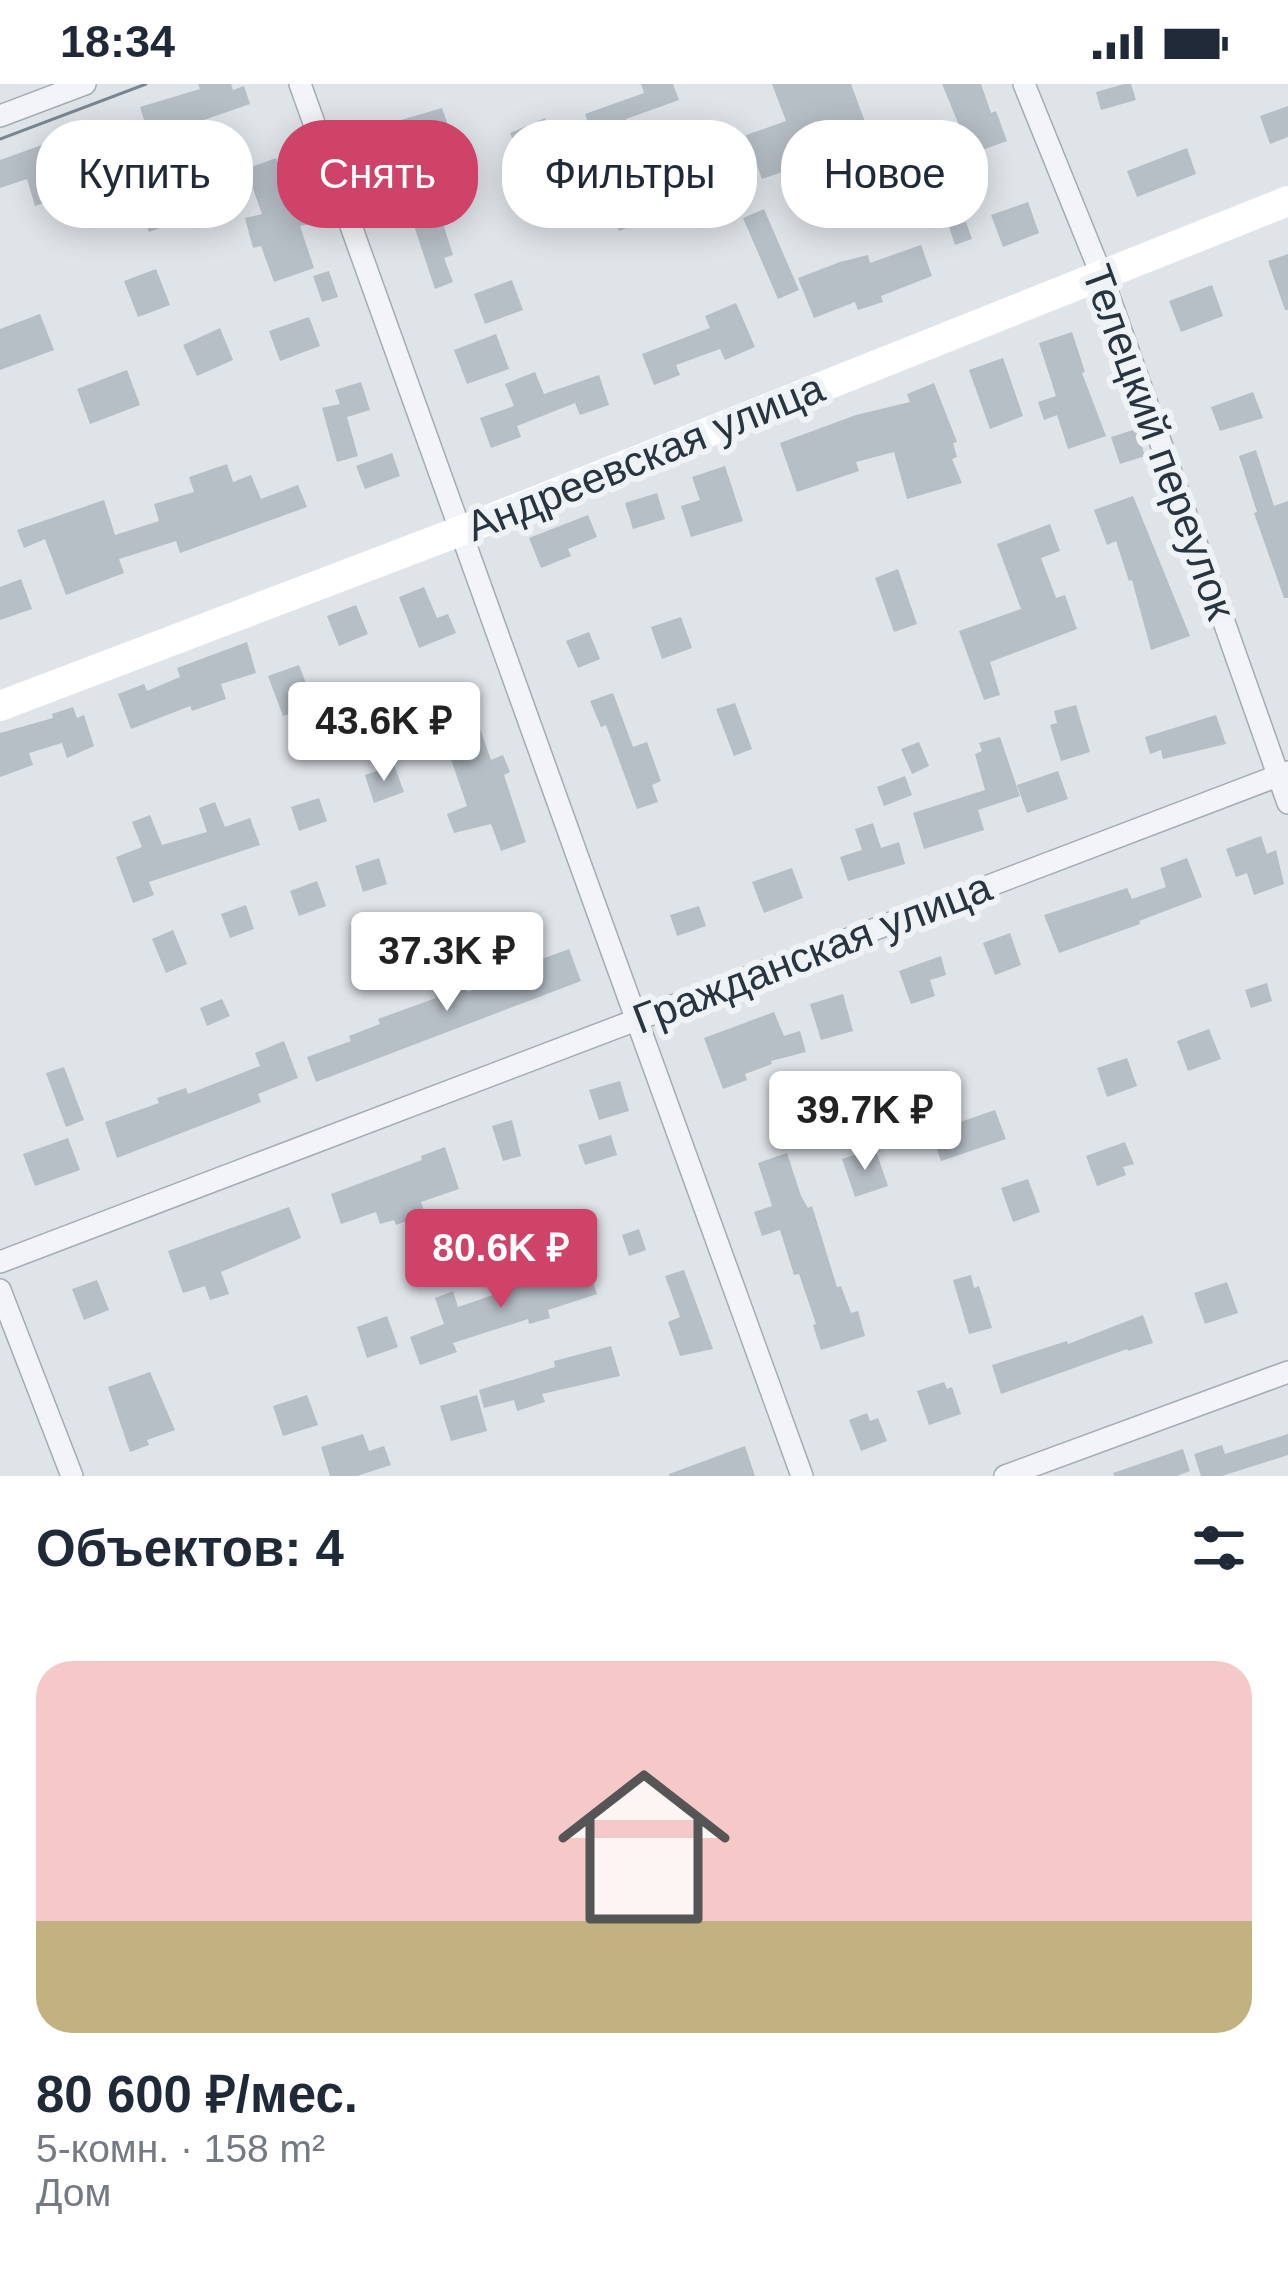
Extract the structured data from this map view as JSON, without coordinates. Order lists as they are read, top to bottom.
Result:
{
  "streets": {
    "street": ["Телецкий переулок", "Андреевская улица", "Гражданская улица"]
  },
  "crossings": [
    ["Телецкий переулок", "Андреевская улица"],
    ["Телецкий переулок", "Гражданская улица"]
  ],
  "page": {
    "status": "18:34",
    "chip": [
      "Купить",
      "Снять",
      "Фильтры",
      "Новое"
    ],
    "price": [
      "43.6K ₽",
      "37.3K ₽",
      "39.7K ₽",
      "80.6K ₽"
    ],
    "heading": "Объектов: 4",
    "list": [
      {
        "name": "80 600 ₽/мес.",
        "note": "5-комн. · 158 m² · Дом"
      }
    ]
  }
}
